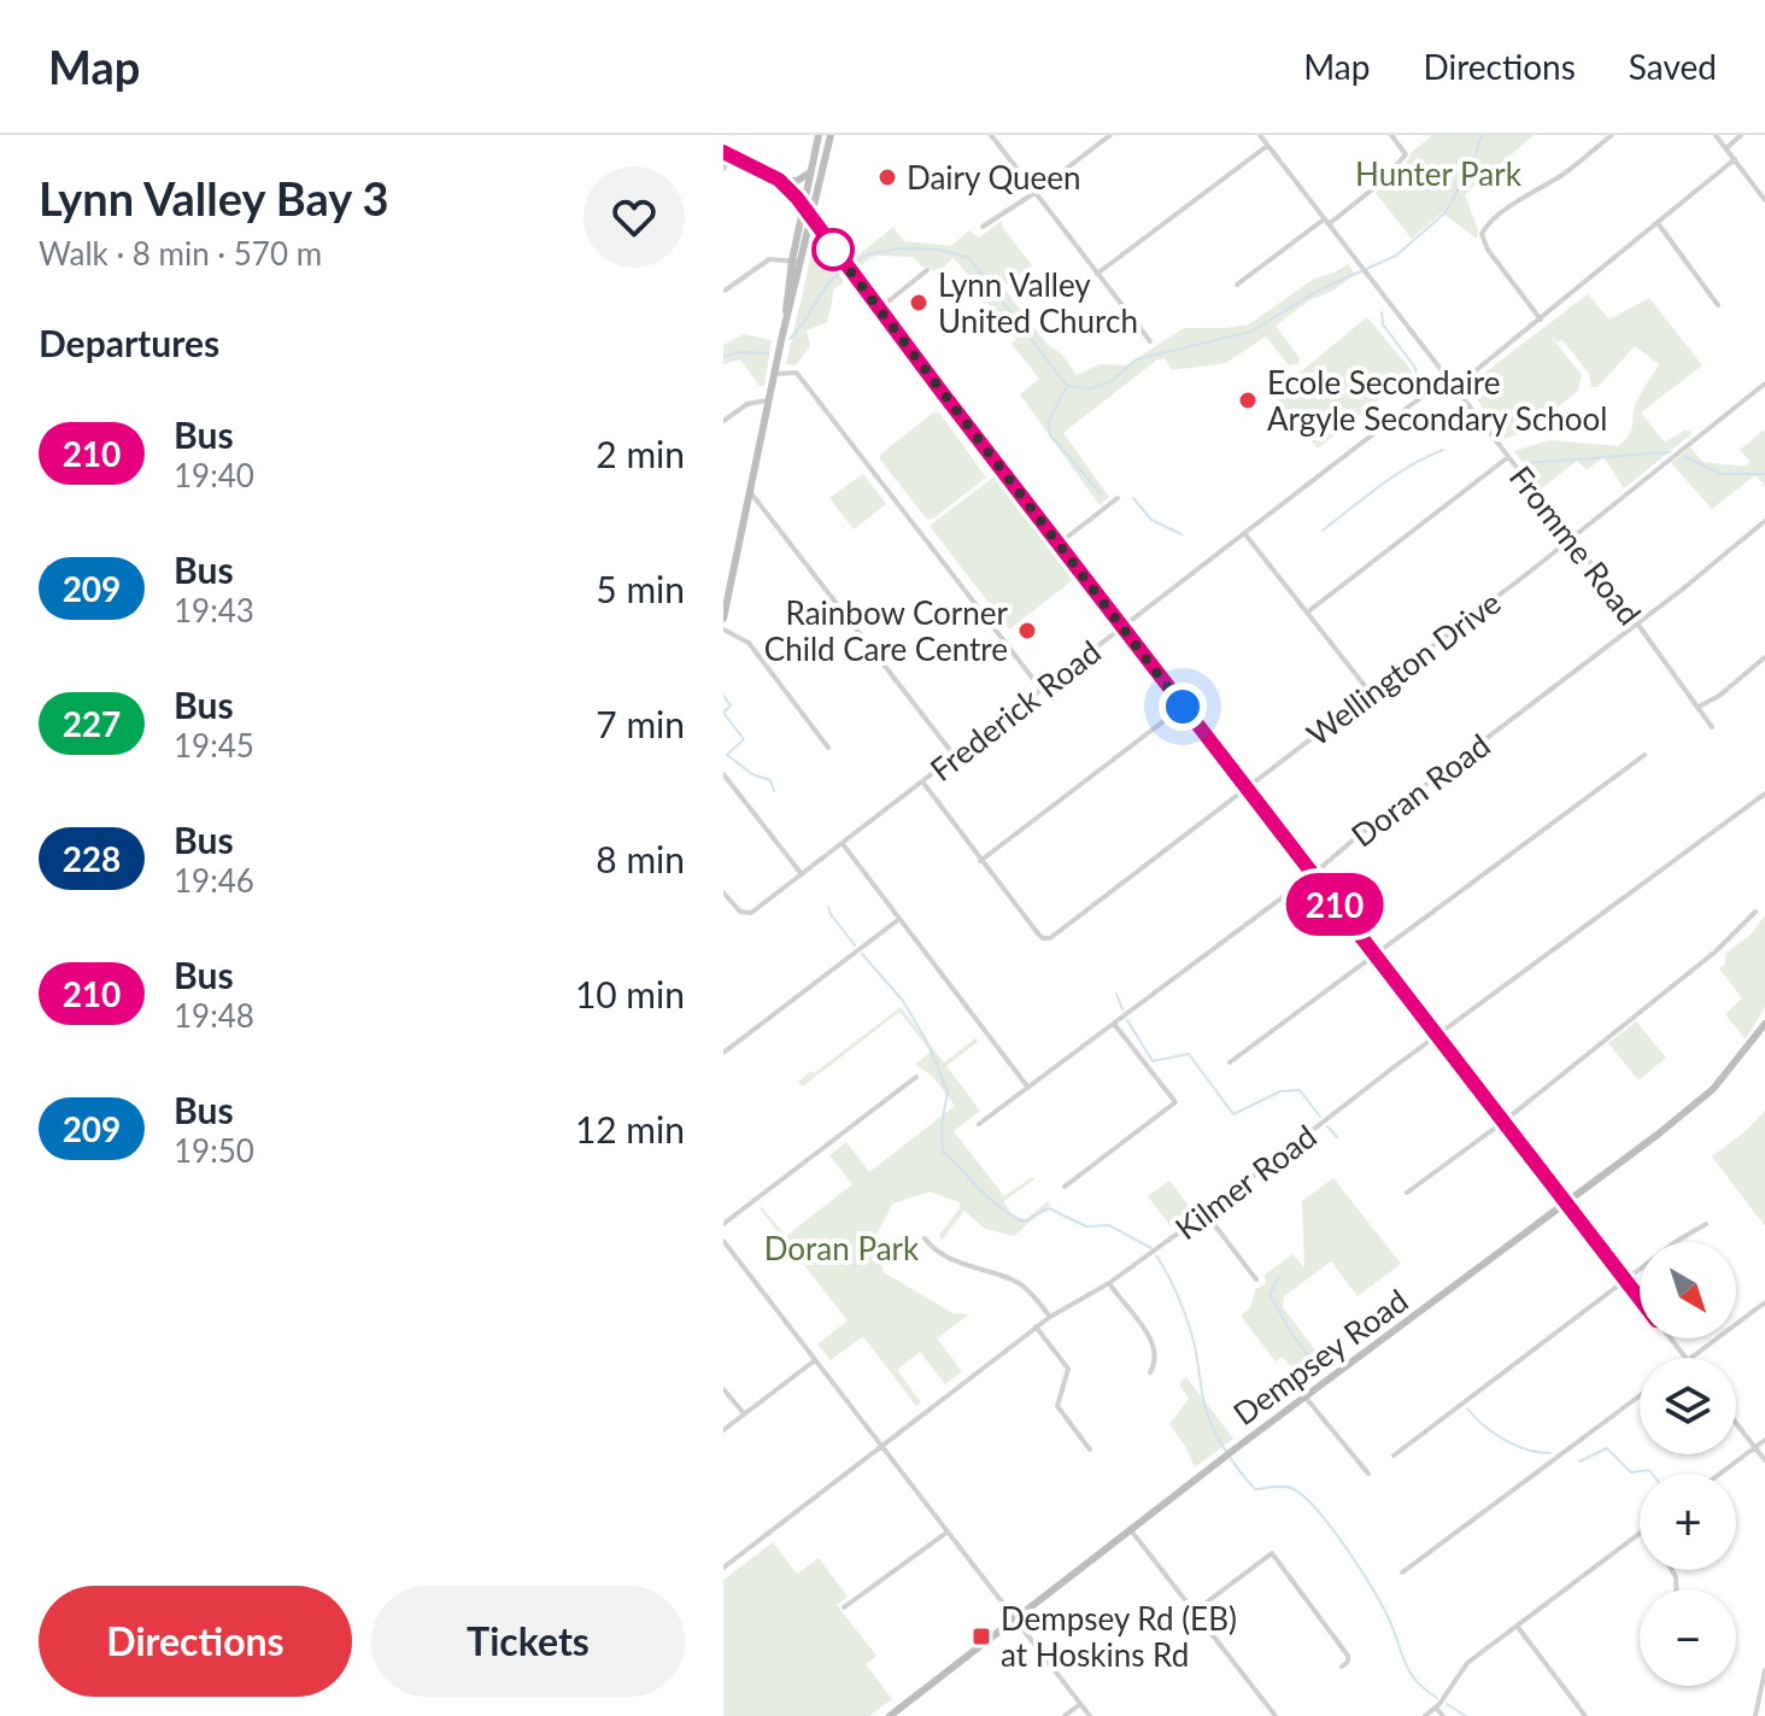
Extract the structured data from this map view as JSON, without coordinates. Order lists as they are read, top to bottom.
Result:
{
  "streets": {
    "street": [
      "Fromme Road",
      "Wellington Drive",
      "Frederick Road",
      "Doran Road",
      "Kilmer Road",
      "Dempsey Road"
    ]
  },
  "crossings": [
    ["Fromme Road", "Wellington Drive"],
    ["Fromme Road", "Frederick Road"],
    ["Fromme Road", "Doran Road"]
  ],
  "parks": ["Hunter Park", "Doran Park"],
  "places": {
    "other": [
      "Dairy Queen",
      "Lynn Valley United Church",
      "Ecole Secondaire Argyle Secondary School",
      "Rainbow Corner Child Care Centre"
    ],
    "transit": ["Dempsey Rd (EB) at Hoskins Rd"]
  },
  "lines": ["bus line 210"],
  "north": "bottom right",
  "page": {
    "header": "Map",
    "nav": ["Map", "Directions", "Saved"],
    "heading": [
      ["Lynn Valley Bay 3", "Walk · 8 min · 570 m"],
      "Departures"
    ],
    "on_map": "210",
    "list": [
      {
        "mark": "210",
        "name": "Bus",
        "note": "19:40",
        "value": "2 min"
      },
      {
        "mark": "209",
        "name": "Bus",
        "note": "19:43",
        "value": "5 min"
      },
      {
        "mark": "227",
        "name": "Bus",
        "note": "19:45",
        "value": "7 min"
      },
      {
        "mark": "228",
        "name": "Bus",
        "note": "19:46",
        "value": "8 min"
      },
      {
        "mark": "210",
        "name": "Bus",
        "note": "19:48",
        "value": "10 min"
      },
      {
        "mark": "209",
        "name": "Bus",
        "note": "19:50",
        "value": "12 min"
      }
    ],
    "map_buttons": ["+", "−"],
    "buttons": ["Directions", "Tickets"]
  }
}
